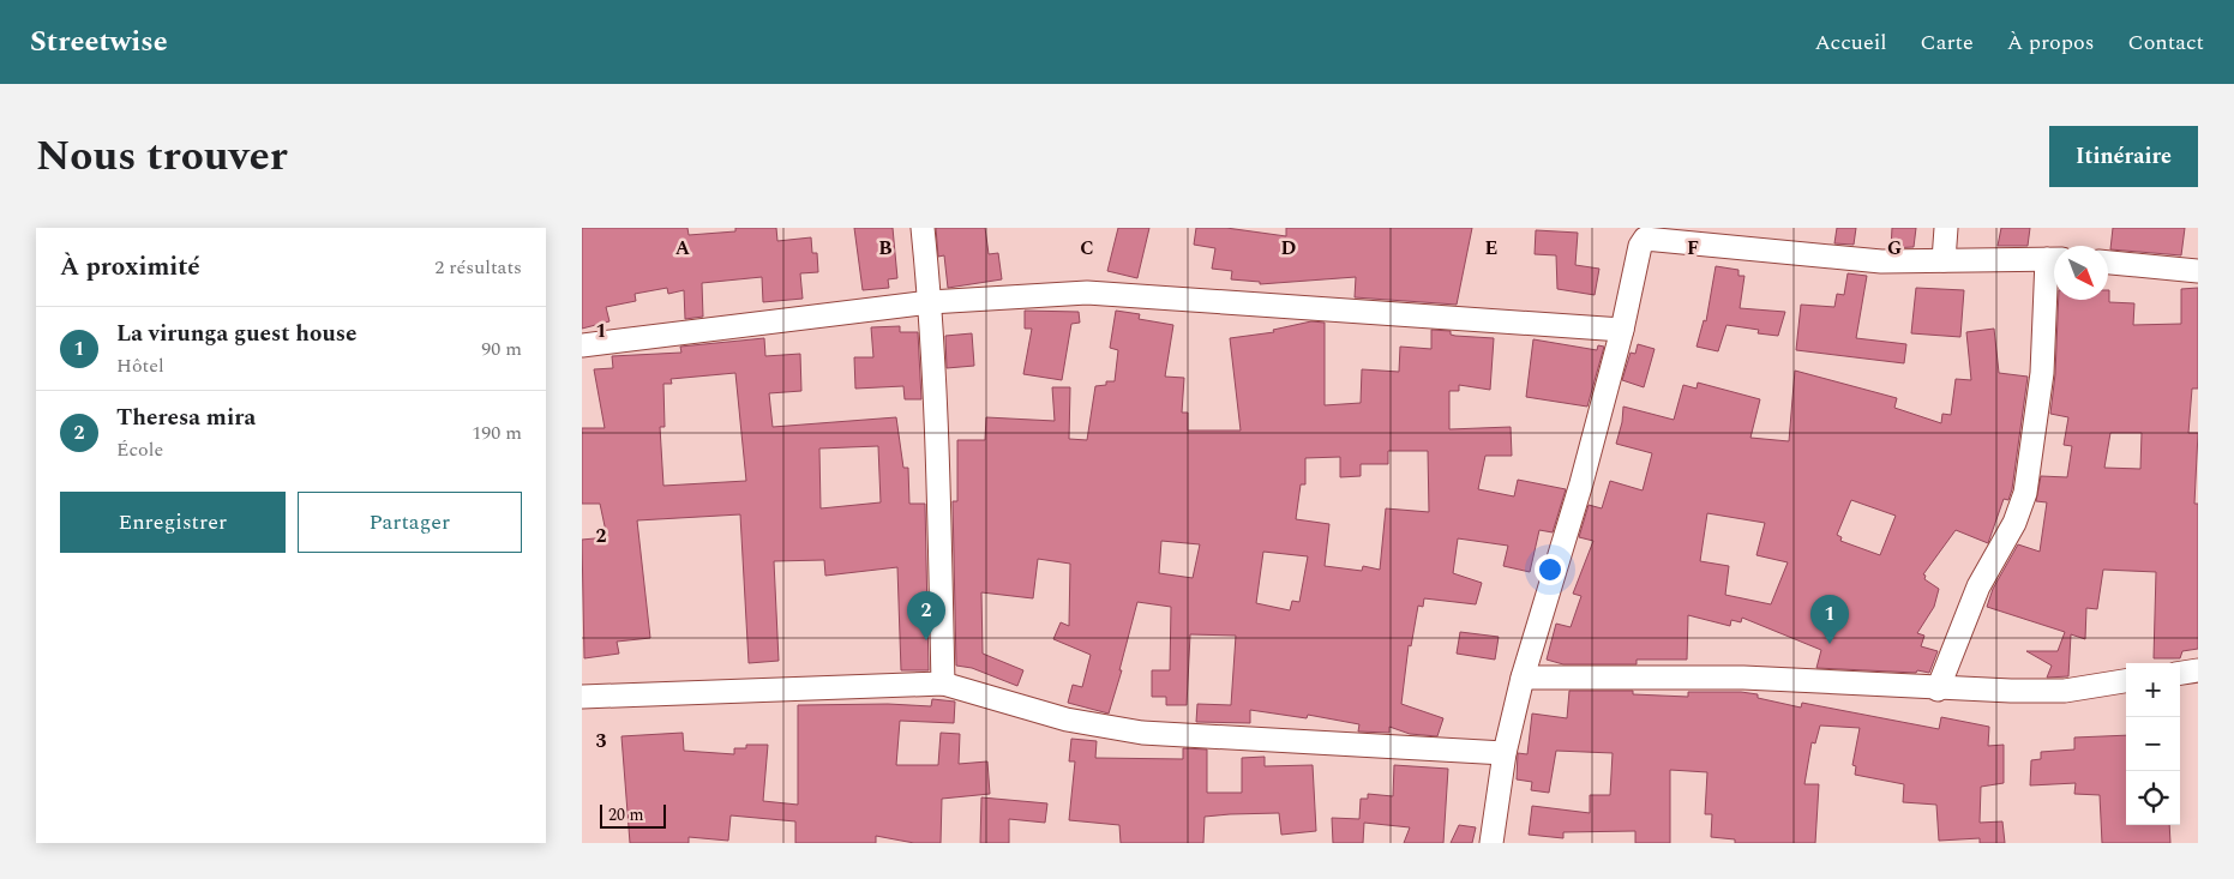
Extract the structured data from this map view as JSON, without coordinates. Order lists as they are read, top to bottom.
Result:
{
  "scale_bar": "20 m",
  "north": "bottom right",
  "page": {
    "header": "Streetwise",
    "nav": [
      "Accueil",
      "Carte",
      "À propos",
      "Contact"
    ],
    "title": "Nous trouver",
    "buttons": [
      "Itinéraire",
      ["Enregistrer", "Partager"]
    ],
    "heading": ["À proximité", "2 résultats"],
    "list": [
      {
        "mark": "1",
        "name": "La virunga guest house",
        "note": "Hôtel",
        "value": "90 m"
      },
      {
        "mark": "2",
        "name": "Theresa mira",
        "note": "École",
        "value": "190 m"
      }
    ],
    "pins": ["2", "1"],
    "map_buttons": ["+", "−"],
    "scale": "20 m"
  },
  "grid": {
    "columns": [
      "A",
      "B",
      "C",
      "D",
      "E",
      "F",
      "G"
    ],
    "rows": ["1", "2", "3"]
  }
}
